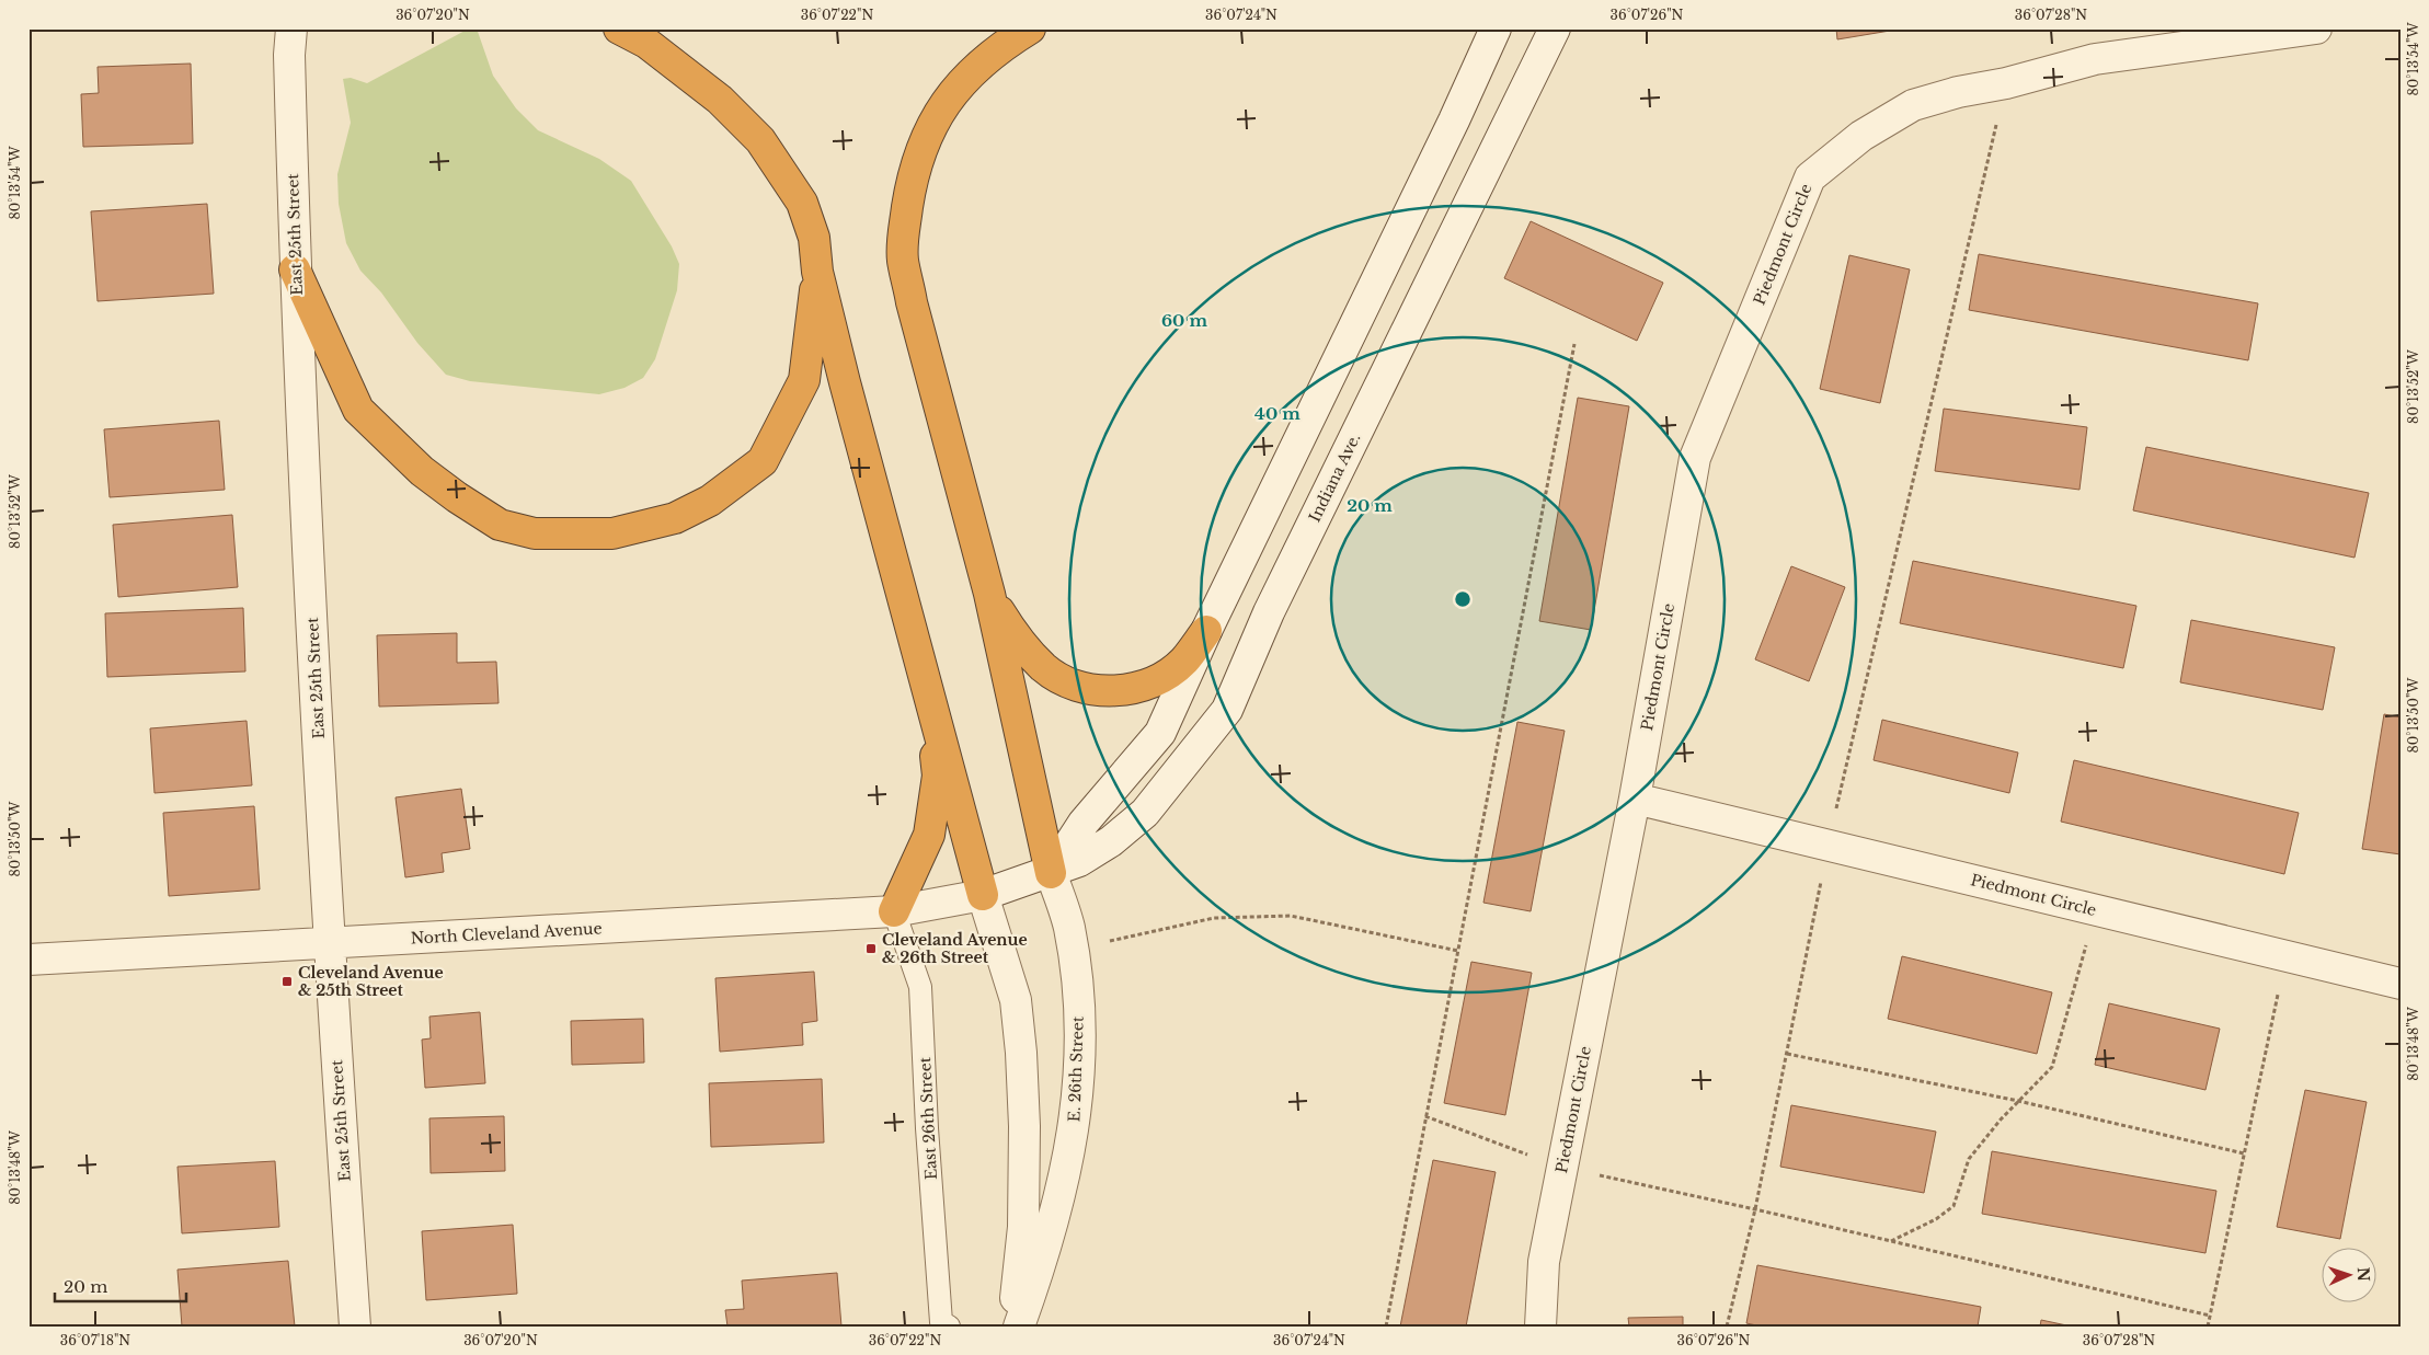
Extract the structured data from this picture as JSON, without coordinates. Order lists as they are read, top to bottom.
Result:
{
  "streets": {
    "street": [
      "East 25th Street",
      "Piedmont Circle",
      "Indiana Ave.",
      "North Cleveland Avenue",
      "E. 26th Street"
    ],
    "lane": ["East 26th Street"]
  },
  "crossings": [
    ["East 25th Street", "North Cleveland Avenue"],
    ["Indiana Ave.", "North Cleveland Avenue"],
    ["Indiana Ave.", "E. 26th Street"],
    ["North Cleveland Avenue", "East 26th Street"]
  ],
  "places": {
    "transit": ["Cleveland Avenue & 26th Street", "Cleveland Avenue & 25th Street"]
  },
  "scale_bar": "20 m",
  "north": "right",
  "coordinates": [
    "36°07'20\"N",
    "36°07'22\"N",
    "36°07'24\"N",
    "36°07'26\"N",
    "36°07'28\"N",
    "80°13'54\"W",
    "80°13'52\"W",
    "80°13'50\"W",
    "80°13'48\"W",
    "36°07'18\"N"
  ],
  "rings": ["60 m", "40 m", "20 m"]
}
